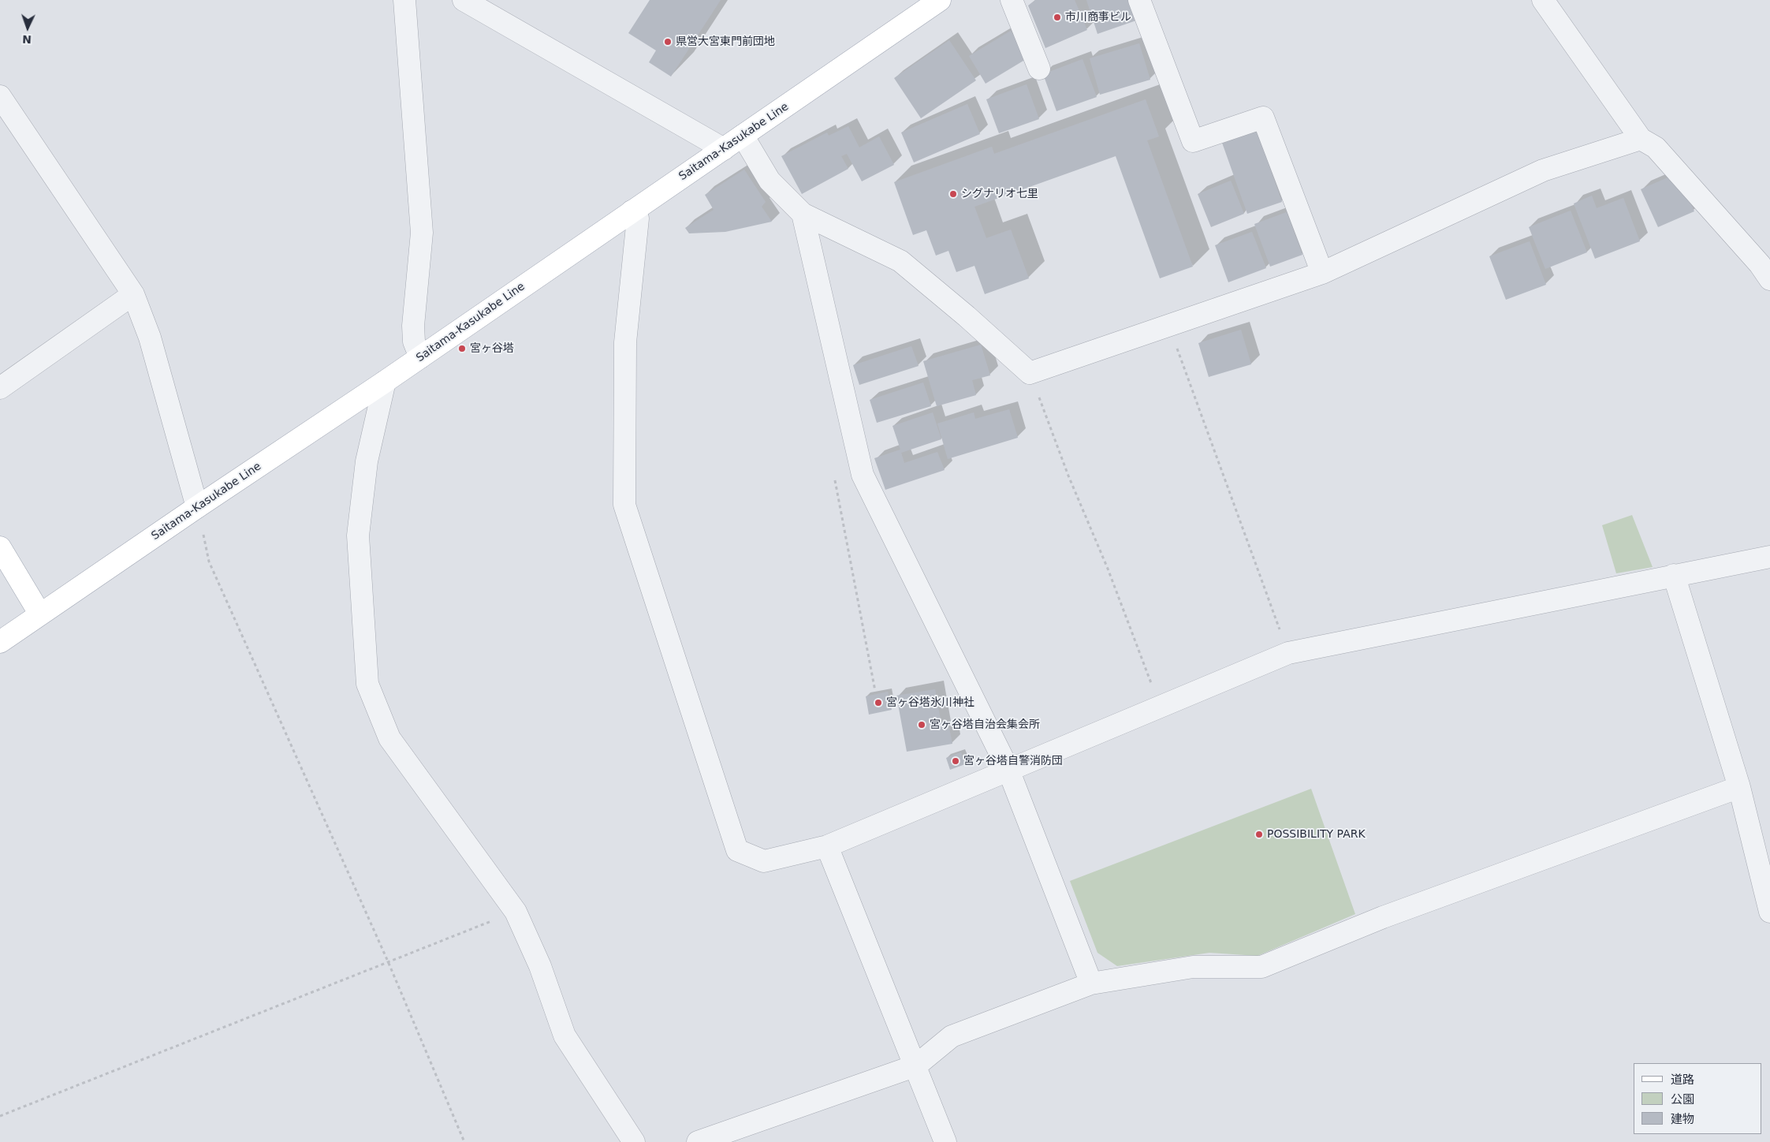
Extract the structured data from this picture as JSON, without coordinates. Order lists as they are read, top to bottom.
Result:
{
  "streets": {
    "main road": ["Saitama-Kasukabe Line"]
  },
  "places": [
    "市川商事ビル",
    "県営大宮東門前団地",
    "シグナリオ七里",
    "宮ヶ谷塔",
    "宮ヶ谷塔氷川神社",
    "宮ヶ谷塔自治会集会所",
    "宮ヶ谷塔自警消防団",
    "POSSIBILITY PARK"
  ],
  "legend": ["道路", "公園", "建物"],
  "north": "bottom"
}
